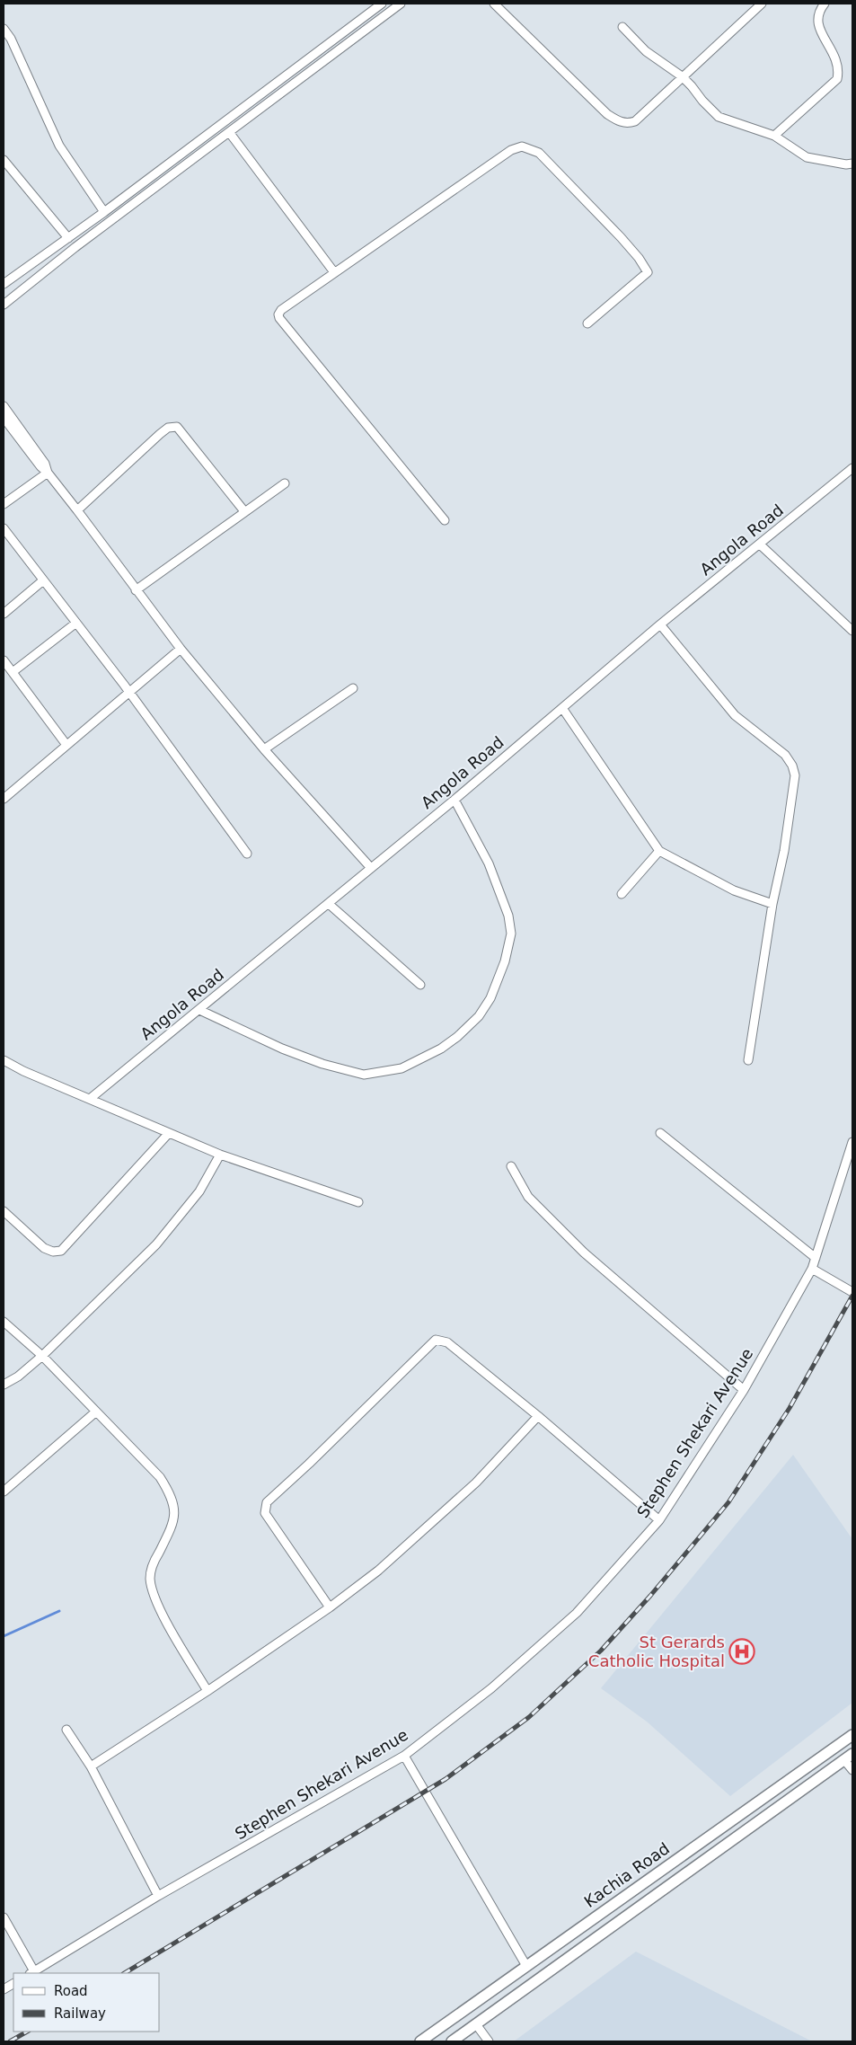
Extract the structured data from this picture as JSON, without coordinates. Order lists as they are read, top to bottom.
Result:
{
  "streets": {
    "main road": ["Kachia Road"],
    "street": ["Angola Road", "Stephen Shekari Avenue"]
  },
  "places": {
    "hospital": ["St Gerards Catholic Hospital"]
  },
  "legend": ["Road", "Railway"]
}
